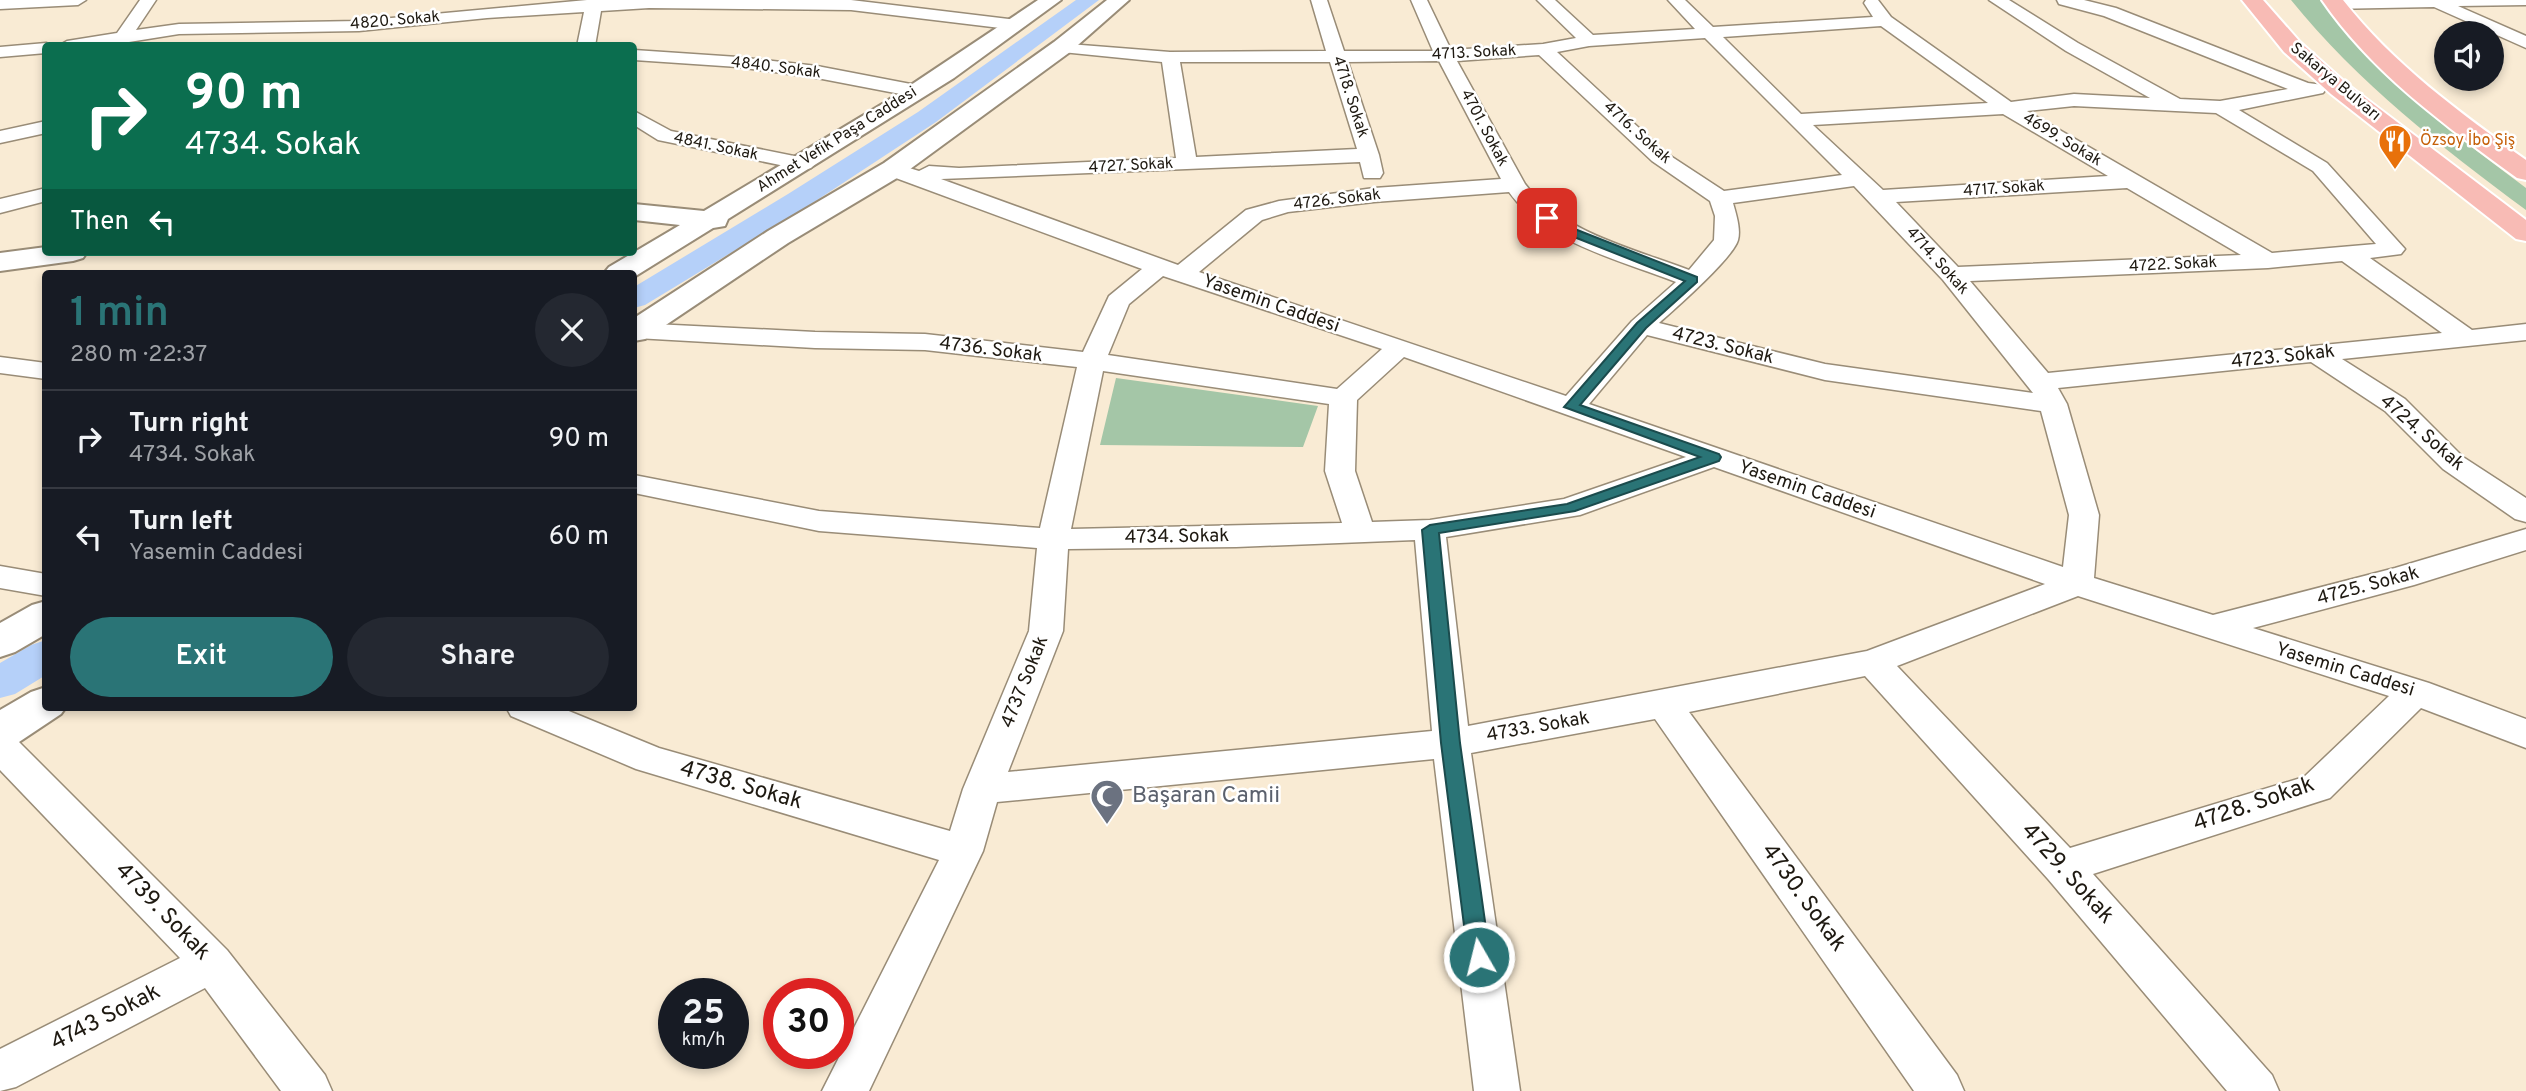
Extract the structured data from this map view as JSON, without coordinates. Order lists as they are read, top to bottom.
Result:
{
  "streets": {
    "main road": ["Sakarya Bulvarı"],
    "street": [
      "4820. Sokak",
      "4713. Sokak",
      "4840. Sokak",
      "4718. Sokak",
      "4701. Sokak",
      "4716. Sokak",
      "Ahmet Vefik Paşa Caddesi",
      "4699. Sokak",
      "4841. Sokak",
      "4727. Sokak",
      "4717. Sokak",
      "4726. Sokak",
      "4714. Sokak",
      "4722. Sokak",
      "Yasemin Caddesi",
      "4723. Sokak",
      "4736. Sokak",
      "4724. Sokak",
      "4734. Sokak",
      "4725. Sokak",
      "4737 Sokak",
      "4733. Sokak",
      "4738. Sokak",
      "4728. Sokak",
      "4729. Sokak",
      "4730. Sokak",
      "4739. Sokak",
      "4743 Sokak"
    ]
  },
  "crossings": [
    ["4820. Sokak", "Ahmet Vefik Paşa Caddesi"],
    ["4713. Sokak", "4718. Sokak"],
    ["4713. Sokak", "4701. Sokak"],
    ["4713. Sokak", "4716. Sokak"],
    ["4713. Sokak", "4699. Sokak"],
    ["4713. Sokak", "4714. Sokak"],
    ["4840. Sokak", "Ahmet Vefik Paşa Caddesi"],
    ["4718. Sokak", "4727. Sokak"],
    ["4718. Sokak", "4726. Sokak"],
    ["4701. Sokak", "4726. Sokak"],
    ["Ahmet Vefik Paşa Caddesi", "4841. Sokak"],
    ["4699. Sokak", "4717. Sokak"],
    ["4699. Sokak", "4722. Sokak"],
    ["4727. Sokak", "Yasemin Caddesi"],
    ["4717. Sokak", "4714. Sokak"],
    ["4726. Sokak", "Yasemin Caddesi"],
    ["4726. Sokak", "4737 Sokak"],
    ["4714. Sokak", "4722. Sokak"],
    ["4714. Sokak", "Yasemin Caddesi"],
    ["4714. Sokak", "4723. Sokak"],
    ["4714. Sokak", "4733. Sokak"],
    ["Yasemin Caddesi", "4734. Sokak"],
    ["Yasemin Caddesi", "4725. Sokak"],
    ["Yasemin Caddesi", "4737 Sokak"],
    ["Yasemin Caddesi", "4733. Sokak"],
    ["Yasemin Caddesi", "4728. Sokak"],
    ["4723. Sokak", "4724. Sokak"],
    ["4736. Sokak", "4737 Sokak"],
    ["4734. Sokak", "4737 Sokak"],
    ["4737 Sokak", "4733. Sokak"],
    ["4737 Sokak", "4738. Sokak"],
    ["4733. Sokak", "4729. Sokak"],
    ["4733. Sokak", "4730. Sokak"],
    ["4728. Sokak", "4729. Sokak"],
    ["4739. Sokak", "4743 Sokak"]
  ],
  "places": {
    "restaurant": ["Özsoy İbo Şiş"],
    "mosque": ["Başaran Camii"]
  },
  "page": {
    "turn": ["90 m", "4734. Sokak"],
    "then": "Then",
    "heading": ["1 min", "280 m · 22:37"],
    "list": [
      {
        "name": "Turn right",
        "note": "4734. Sokak",
        "value": "90 m"
      },
      {
        "name": "Turn left",
        "note": "Yasemin Caddesi",
        "value": "60 m"
      }
    ],
    "buttons": ["Exit", "Share"],
    "speed": "25 km/h",
    "limit": "30"
  }
}
